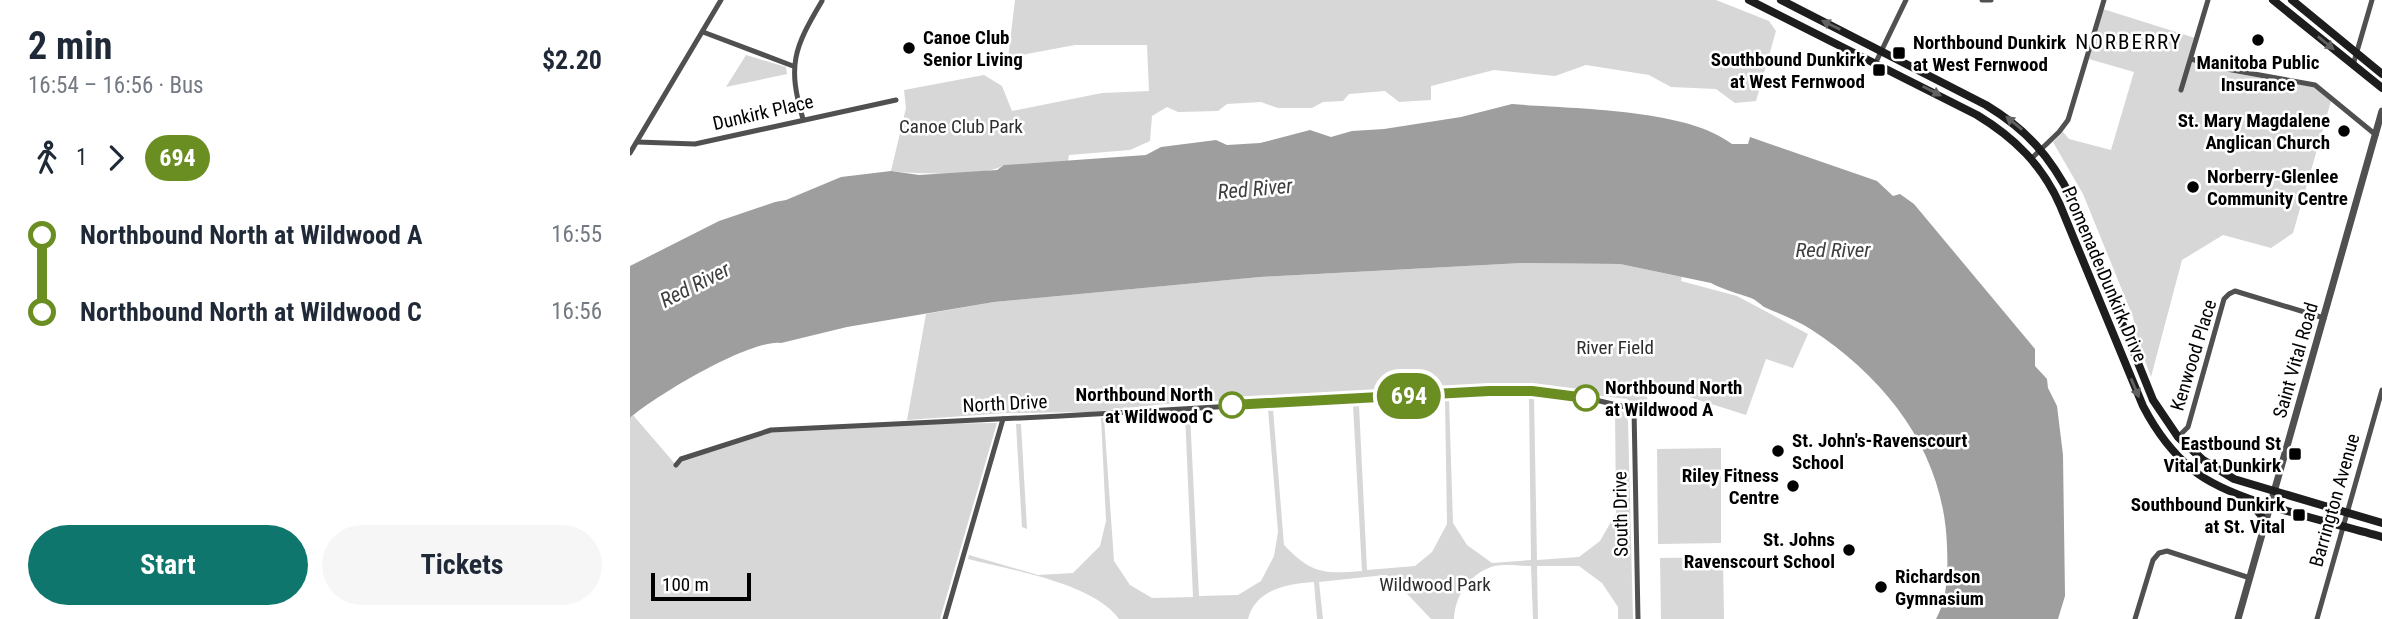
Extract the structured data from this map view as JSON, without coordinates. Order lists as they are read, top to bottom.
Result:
{
  "streets": {
    "main road": ["Promenade Dunkirk Drive"],
    "street": [
      "Dunkirk Place",
      "Kenwood Place",
      "Saint Vital Road",
      "North Drive",
      "Barrington Avenue",
      "South Drive"
    ]
  },
  "crossings": [
    ["Promenade Dunkirk Drive", "Kenwood Place"],
    ["Promenade Dunkirk Drive", "Saint Vital Road"],
    ["Promenade Dunkirk Drive", "Barrington Avenue"],
    ["Kenwood Place", "Saint Vital Road"],
    ["North Drive", "South Drive"]
  ],
  "districts": ["NORBERRY"],
  "water": ["Red River"],
  "parks": ["Canoe Club Park", "River Field", "Wildwood Park"],
  "places": {
    "other": [
      "Manitoba Public Insurance",
      "Canoe Club Senior Living",
      "St. Mary Magdalene Anglican Church",
      "Norberry-Glenlee Community Centre",
      "Northbound North at Wildwood A",
      "Northbound North at Wildwood C",
      "St. John's-Ravenscourt School",
      "Riley Fitness Centre",
      "St. Johns Ravenscourt School",
      "Richardson Gymnasium"
    ],
    "transit": [
      "Northbound Dunkirk at West Fernwood",
      "Southbound Dunkirk at West Fernwood",
      "Eastbound St Vital at Dunkirk",
      "Southbound Dunkirk at St. Vital"
    ]
  },
  "lines": ["bus line 694"],
  "scale_bar": "100 m",
  "page": {
    "heading": ["2 min", "16:54 – 16:56 · Bus", "$2.20"],
    "on_map": "694",
    "legs": ["1", "694"],
    "list": [
      {
        "name": "Northbound North at Wildwood A",
        "value": "16:55"
      },
      {
        "name": "Northbound North at Wildwood C",
        "value": "16:56"
      }
    ],
    "buttons": ["Start", "Tickets"],
    "scale": "100 m"
  }
}
